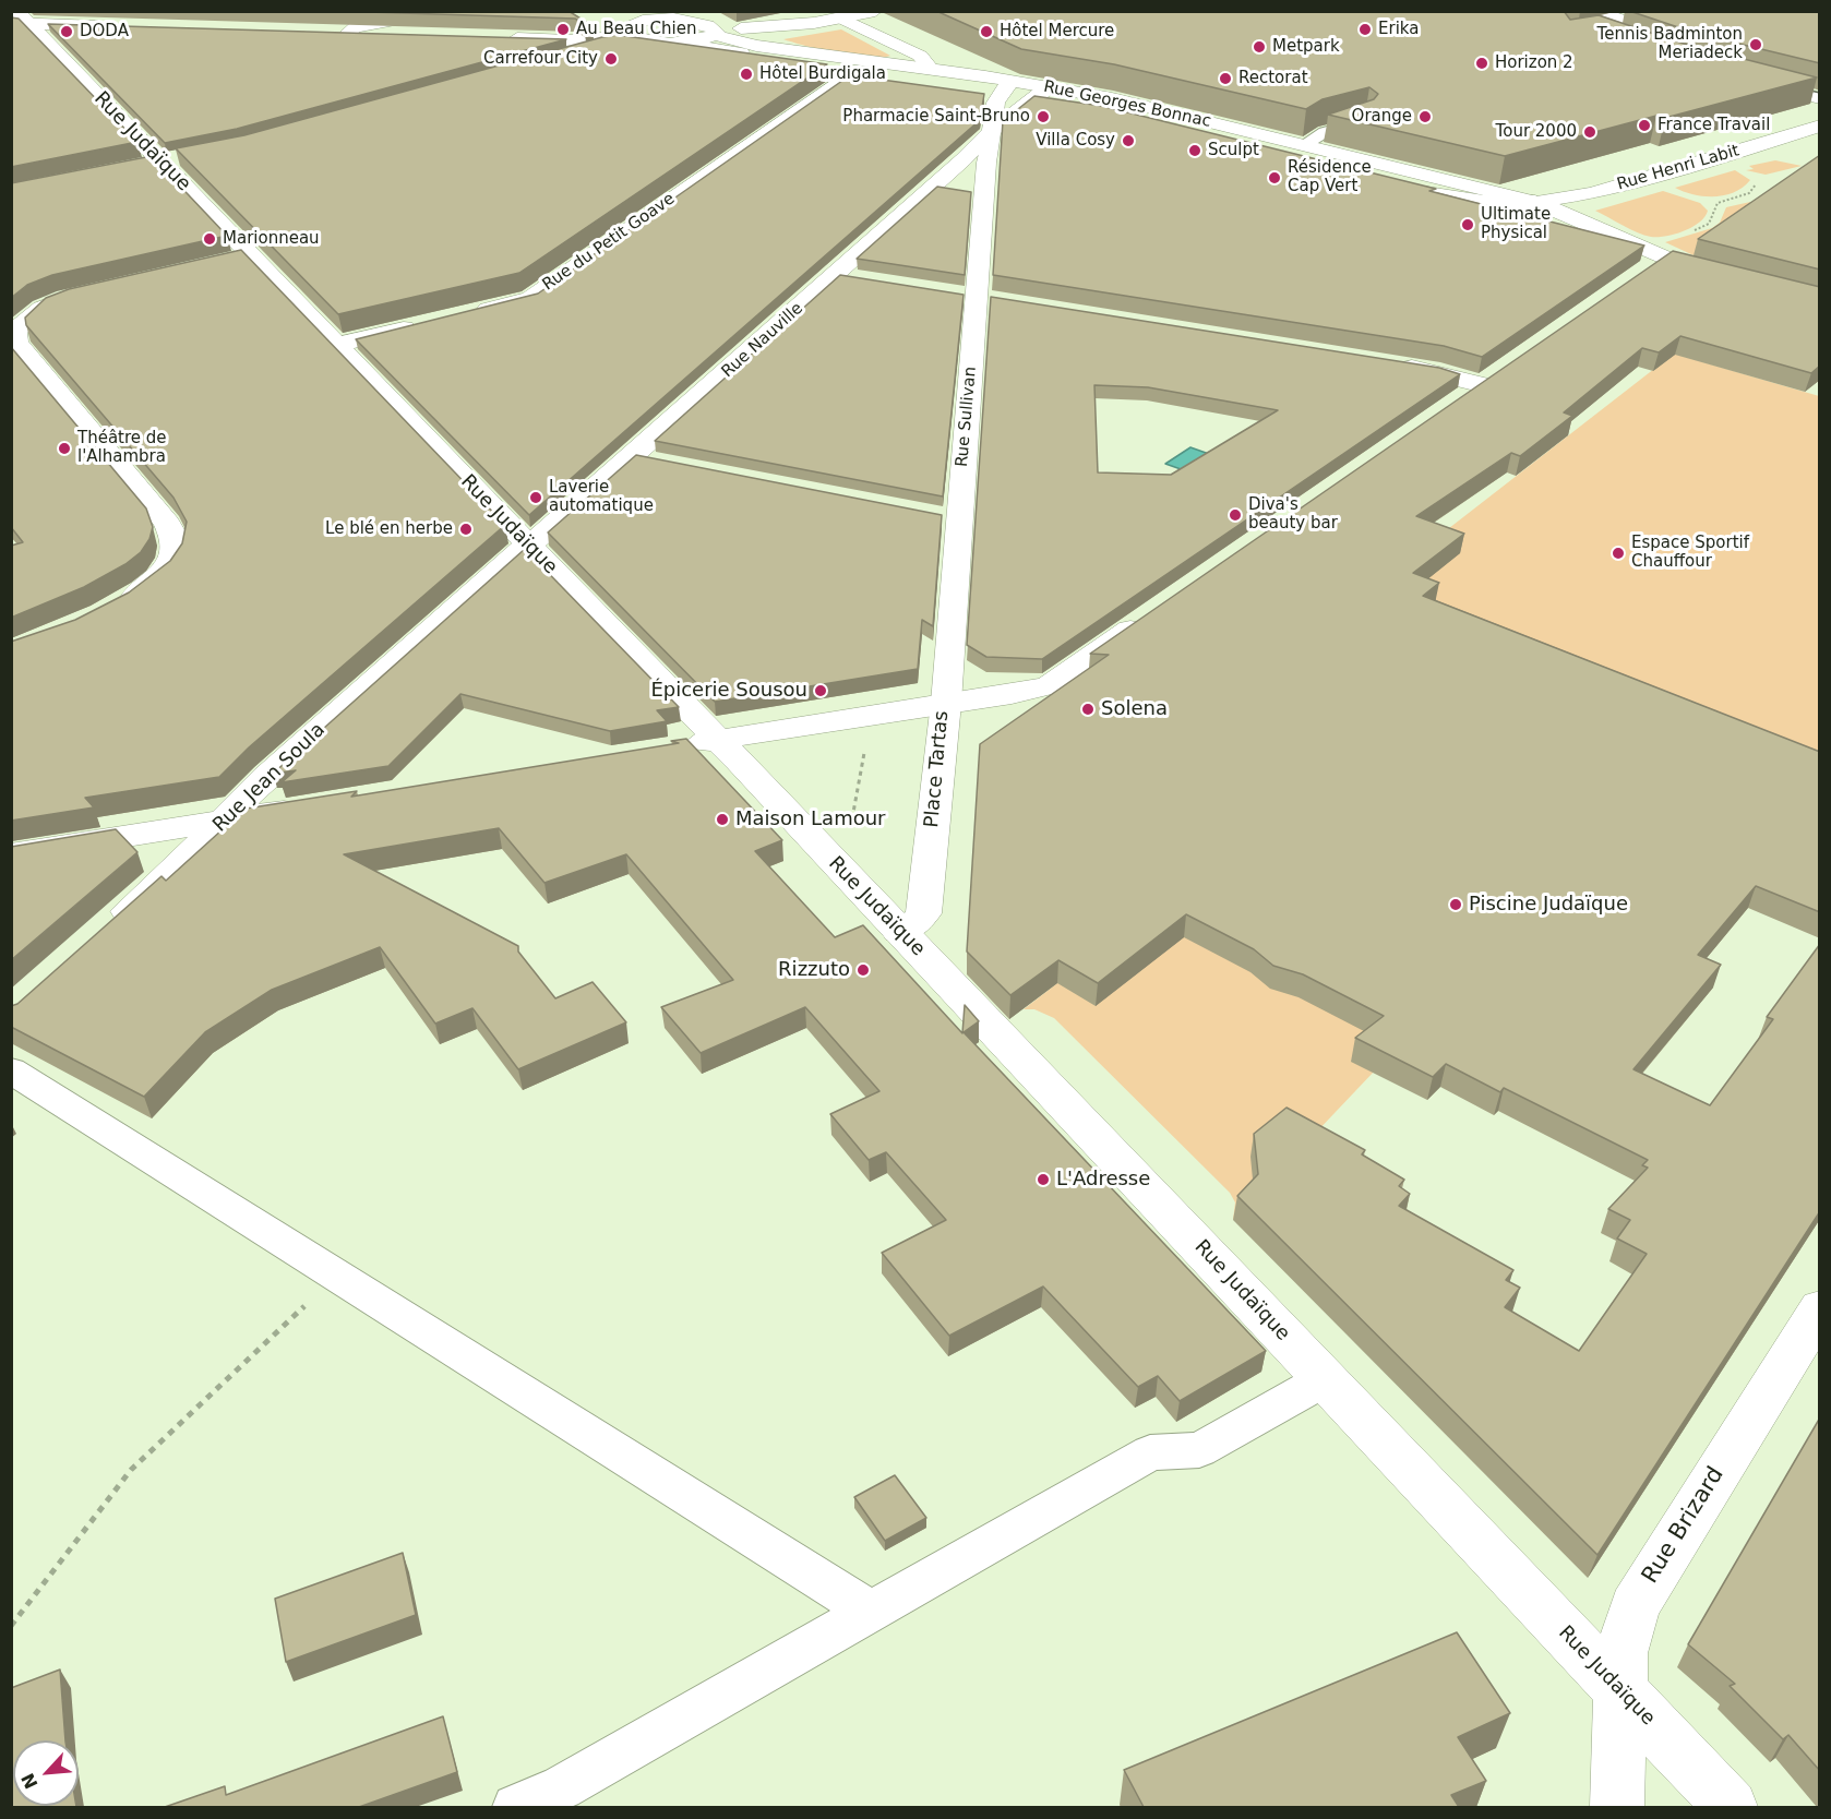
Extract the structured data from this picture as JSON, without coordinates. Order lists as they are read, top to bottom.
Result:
{
  "streets": {
    "street": [
      "Rue Georges Bonnac",
      "Rue Judaïque",
      "Rue Henri Labit",
      "Rue du Petit Goave",
      "Rue Nauville",
      "Rue Sullivan",
      "Place Tartas",
      "Rue Jean Soula",
      "Rue Brizard"
    ]
  },
  "crossings": [
    ["Rue Georges Bonnac", "Rue Henri Labit"],
    ["Rue Georges Bonnac", "Rue du Petit Goave"],
    ["Rue Georges Bonnac", "Rue Sullivan"],
    ["Rue Judaïque", "Rue Nauville"],
    ["Rue Judaïque", "Place Tartas"],
    ["Rue Judaïque", "Rue Jean Soula"],
    ["Rue Judaïque", "Rue Brizard"],
    ["Rue Nauville", "Rue Sullivan"],
    ["Rue Nauville", "Rue Jean Soula"],
    ["Rue Sullivan", "Place Tartas"]
  ],
  "places": [
    "Au Beau Chien",
    "Erika",
    "DODA",
    "Hôtel Mercure",
    "Tennis Badminton Meriadeck",
    "Metpark",
    "Carrefour City",
    "Horizon 2",
    "Hôtel Burdigala",
    "Rectorat",
    "Pharmacie Saint-Bruno",
    "Orange",
    "France Travail",
    "Tour 2000",
    "Villa Cosy",
    "Sculpt",
    "Résidence Cap Vert",
    "Ultimate Physical",
    "Marionneau",
    "Théâtre de l'Alhambra",
    "Laverie automatique",
    "Diva's beauty bar",
    "Le blé en herbe",
    "Espace Sportif Chauffour",
    "Épicerie Sousou",
    "Solena",
    "Maison Lamour",
    "Piscine Judaïque",
    "Rizzuto",
    "L'Adresse"
  ],
  "north": "bottom left"
}
